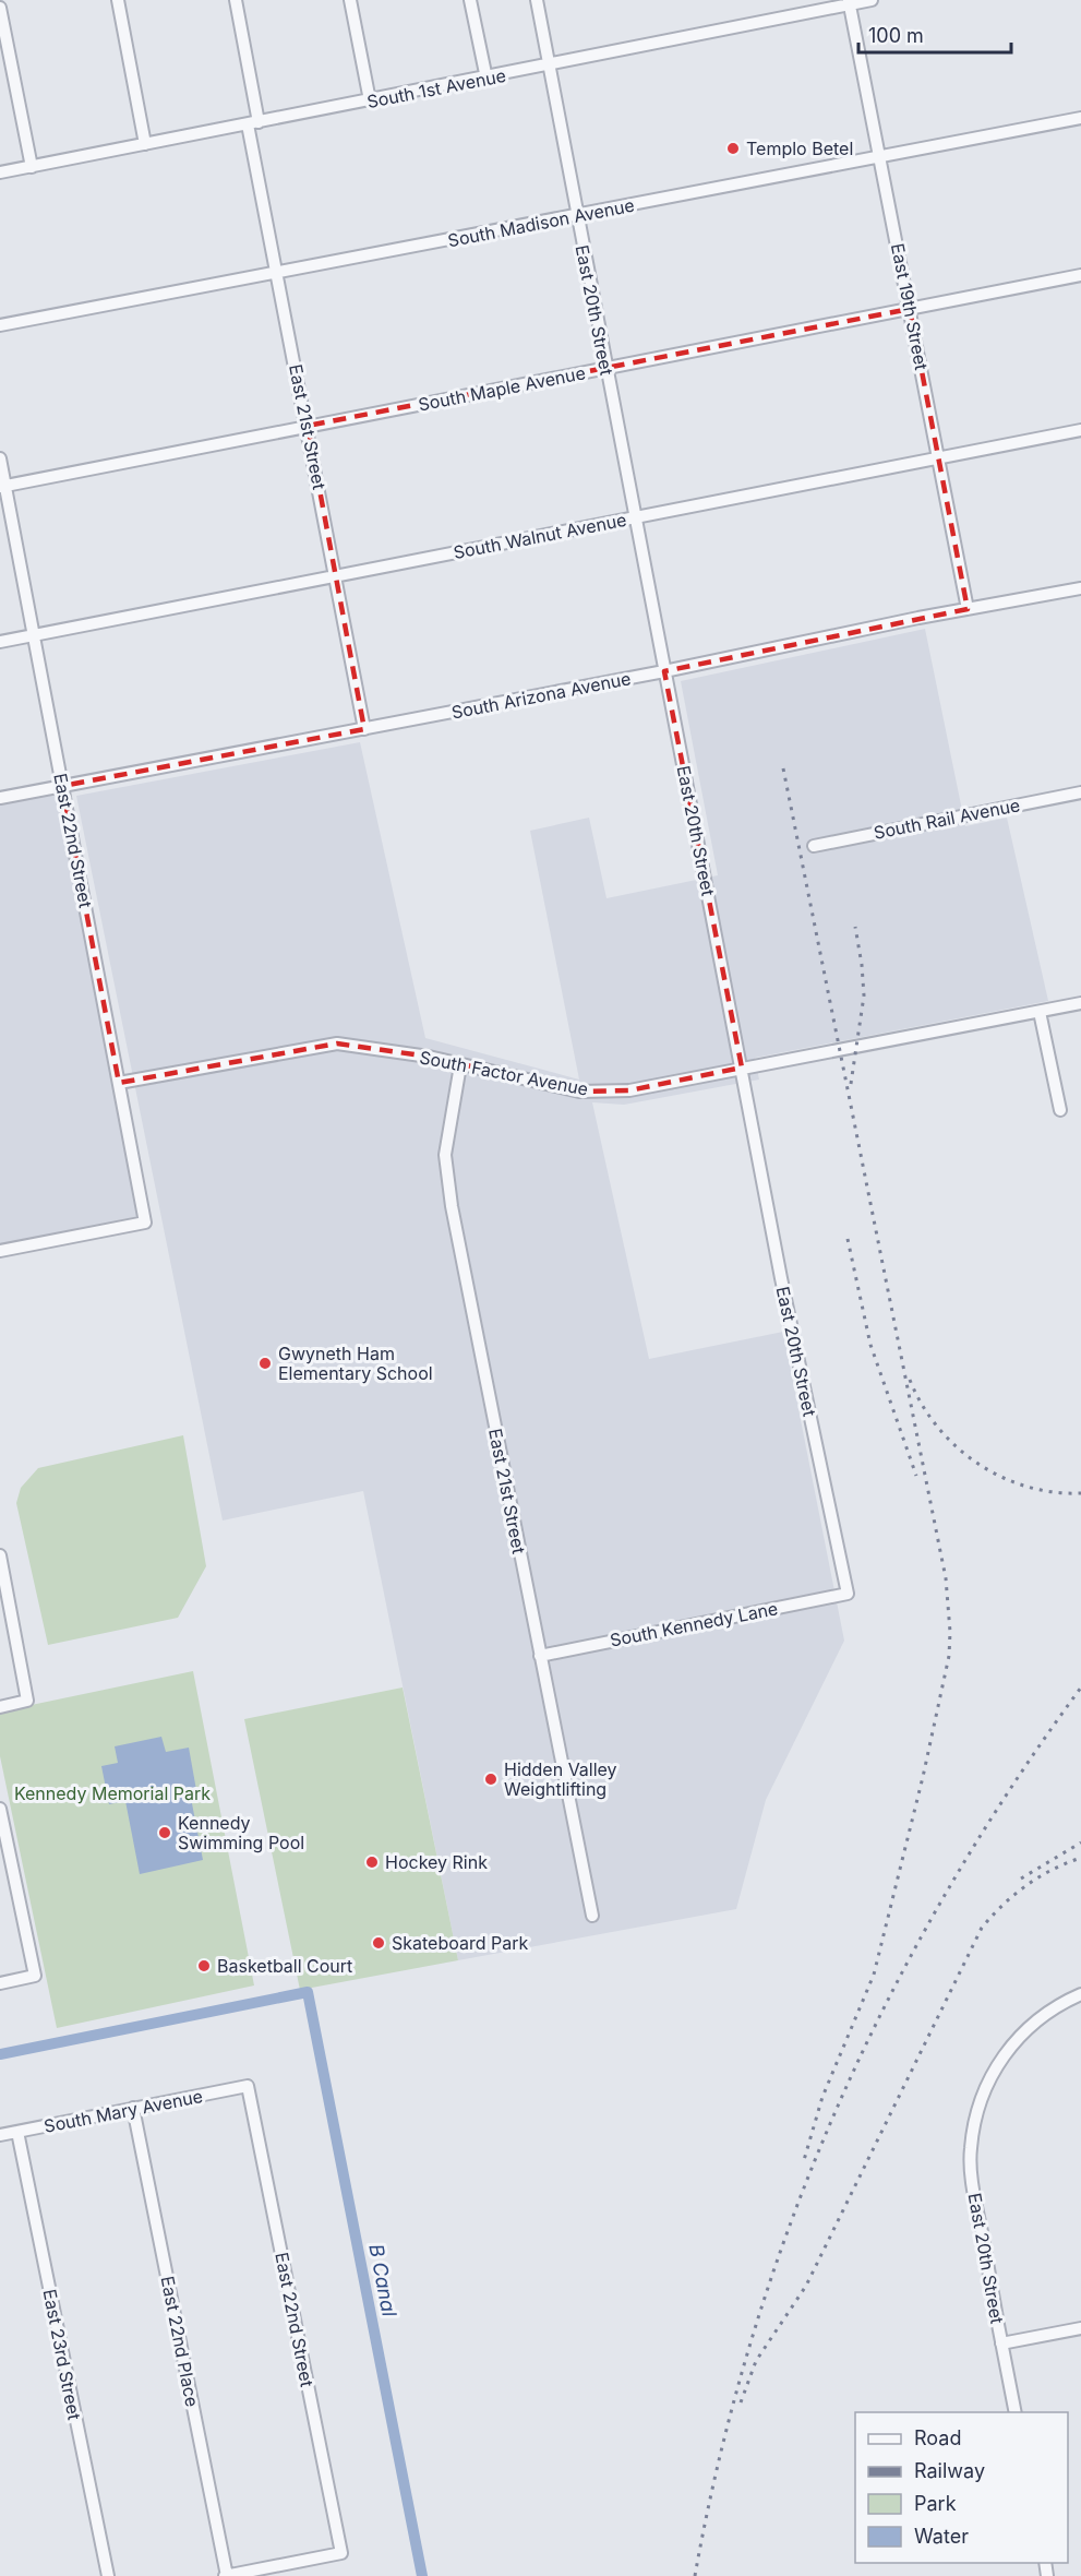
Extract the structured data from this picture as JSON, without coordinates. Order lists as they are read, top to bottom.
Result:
{
  "streets": {
    "street": [
      "South 1st Avenue",
      "South Madison Avenue",
      "East 19th Street",
      "East 20th Street",
      "South Maple Avenue",
      "East 21st Street",
      "South Walnut Avenue",
      "South Arizona Avenue",
      "South Rail Avenue",
      "East 22nd Street",
      "South Factor Avenue",
      "South Kennedy Lane",
      "South Mary Avenue",
      "East 22nd Place",
      "East 23rd Street"
    ]
  },
  "crossings": [
    ["South 1st Avenue", "East 19th Street"],
    ["South 1st Avenue", "East 20th Street"],
    ["South 1st Avenue", "East 21st Street"],
    ["South Madison Avenue", "East 19th Street"],
    ["South Madison Avenue", "East 20th Street"],
    ["South Madison Avenue", "East 21st Street"],
    ["East 19th Street", "South Maple Avenue"],
    ["East 19th Street", "South Walnut Avenue"],
    ["East 19th Street", "South Arizona Avenue"],
    ["East 20th Street", "South Maple Avenue"],
    ["East 20th Street", "South Walnut Avenue"],
    ["East 20th Street", "South Arizona Avenue"],
    ["East 20th Street", "South Factor Avenue"],
    ["East 20th Street", "South Kennedy Lane"],
    ["South Maple Avenue", "East 21st Street"],
    ["South Maple Avenue", "East 22nd Street"],
    ["East 21st Street", "South Walnut Avenue"],
    ["East 21st Street", "South Arizona Avenue"],
    ["East 21st Street", "South Factor Avenue"],
    ["East 21st Street", "South Kennedy Lane"],
    ["South Walnut Avenue", "East 22nd Street"],
    ["South Arizona Avenue", "East 22nd Street"],
    ["East 22nd Street", "South Factor Avenue"],
    ["East 22nd Street", "South Mary Avenue"],
    ["East 22nd Street", "East 22nd Place"],
    ["South Mary Avenue", "East 22nd Place"],
    ["South Mary Avenue", "East 23rd Street"]
  ],
  "water": ["B Canal"],
  "parks": ["Kennedy Memorial Park"],
  "places": [
    "Templo Betel",
    "Gwyneth Ham Elementary School",
    "Hidden Valley Weightlifting",
    "Kennedy Swimming Pool",
    "Hockey Rink",
    "Skateboard Park",
    "Basketball Court"
  ],
  "legend": [
    "Road",
    "Railway",
    "Park",
    "Water"
  ],
  "scale_bar": "100 m"
}
